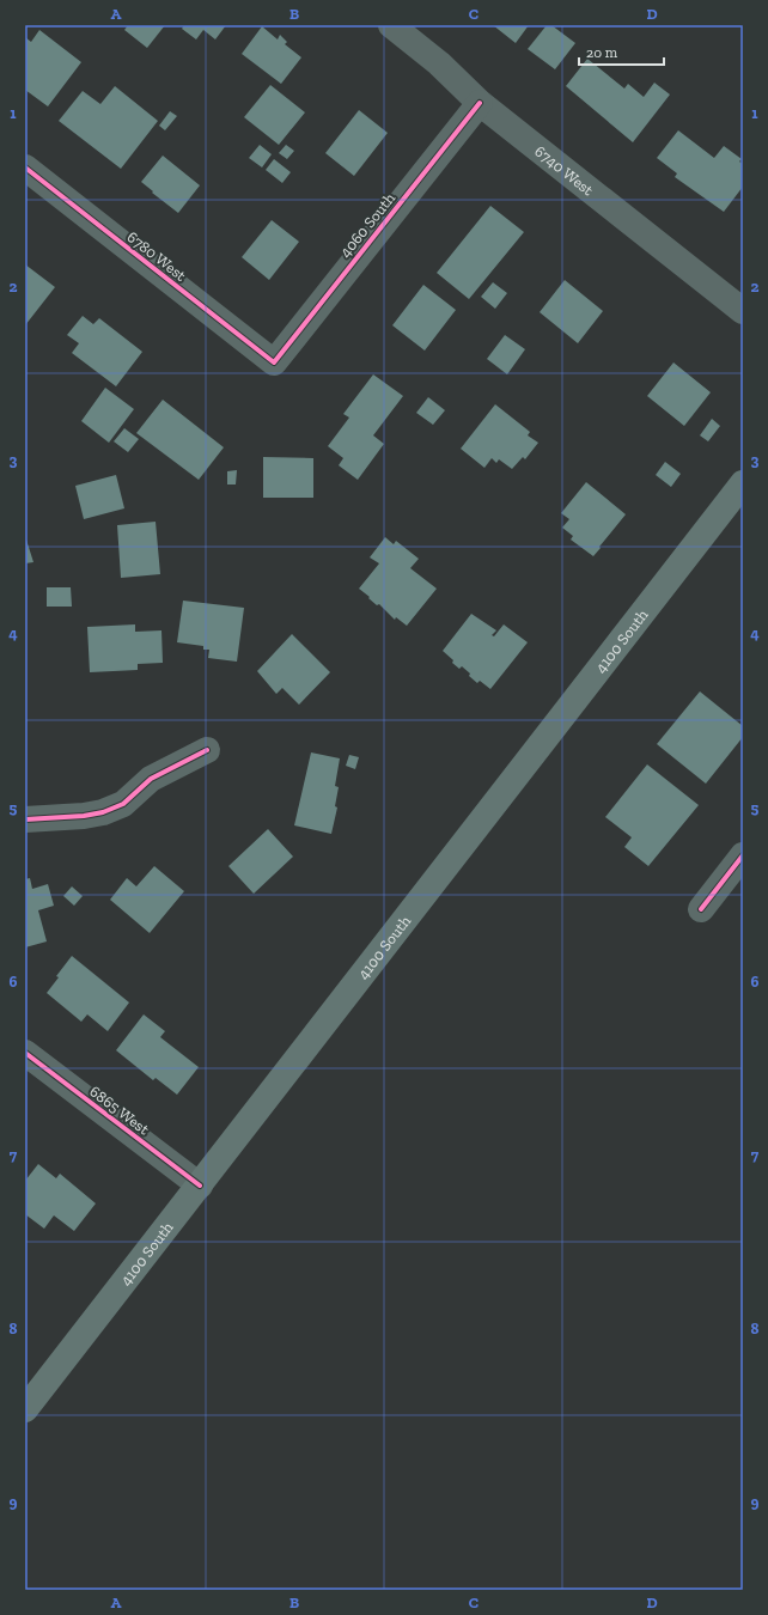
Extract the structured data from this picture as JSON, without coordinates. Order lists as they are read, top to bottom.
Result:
{
  "streets": {
    "main road": ["4100 South"],
    "street": [
      "6740 West",
      "4060 South",
      "6780 West",
      "6865 West"
    ]
  },
  "crossings": [
    ["6740 West", "4060 South"],
    ["4060 South", "6780 West"],
    ["4100 South", "6865 West"]
  ],
  "scale_bar": "20 m",
  "grid": {
    "columns": [
      "A",
      "B",
      "C",
      "D"
    ],
    "rows": [
      "1",
      "2",
      "3",
      "4",
      "5",
      "6",
      "7",
      "8",
      "9"
    ]
  }
}
